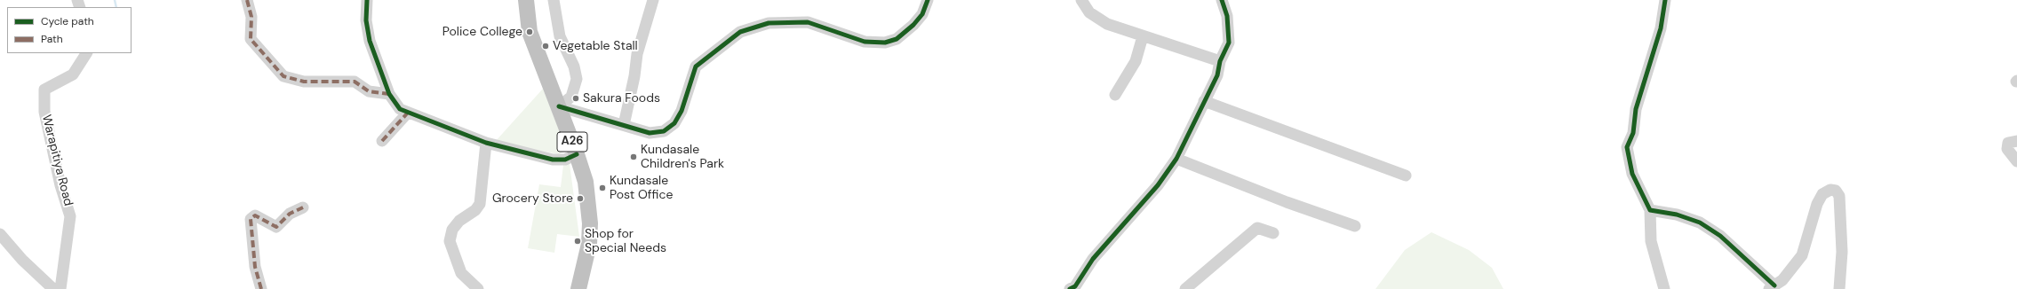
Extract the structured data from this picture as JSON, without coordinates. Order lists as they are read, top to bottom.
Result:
{
  "streets": {
    "highway": ["A26"],
    "street": ["Warapitiya Road"]
  },
  "places": [
    "Police College",
    "Vegetable Stall",
    "Sakura Foods",
    "Kundasale Children's Park",
    "Kundasale Post Office",
    "Grocery Store",
    "Shop for Special Needs"
  ],
  "legend": ["Cycle path", "Path"]
}
